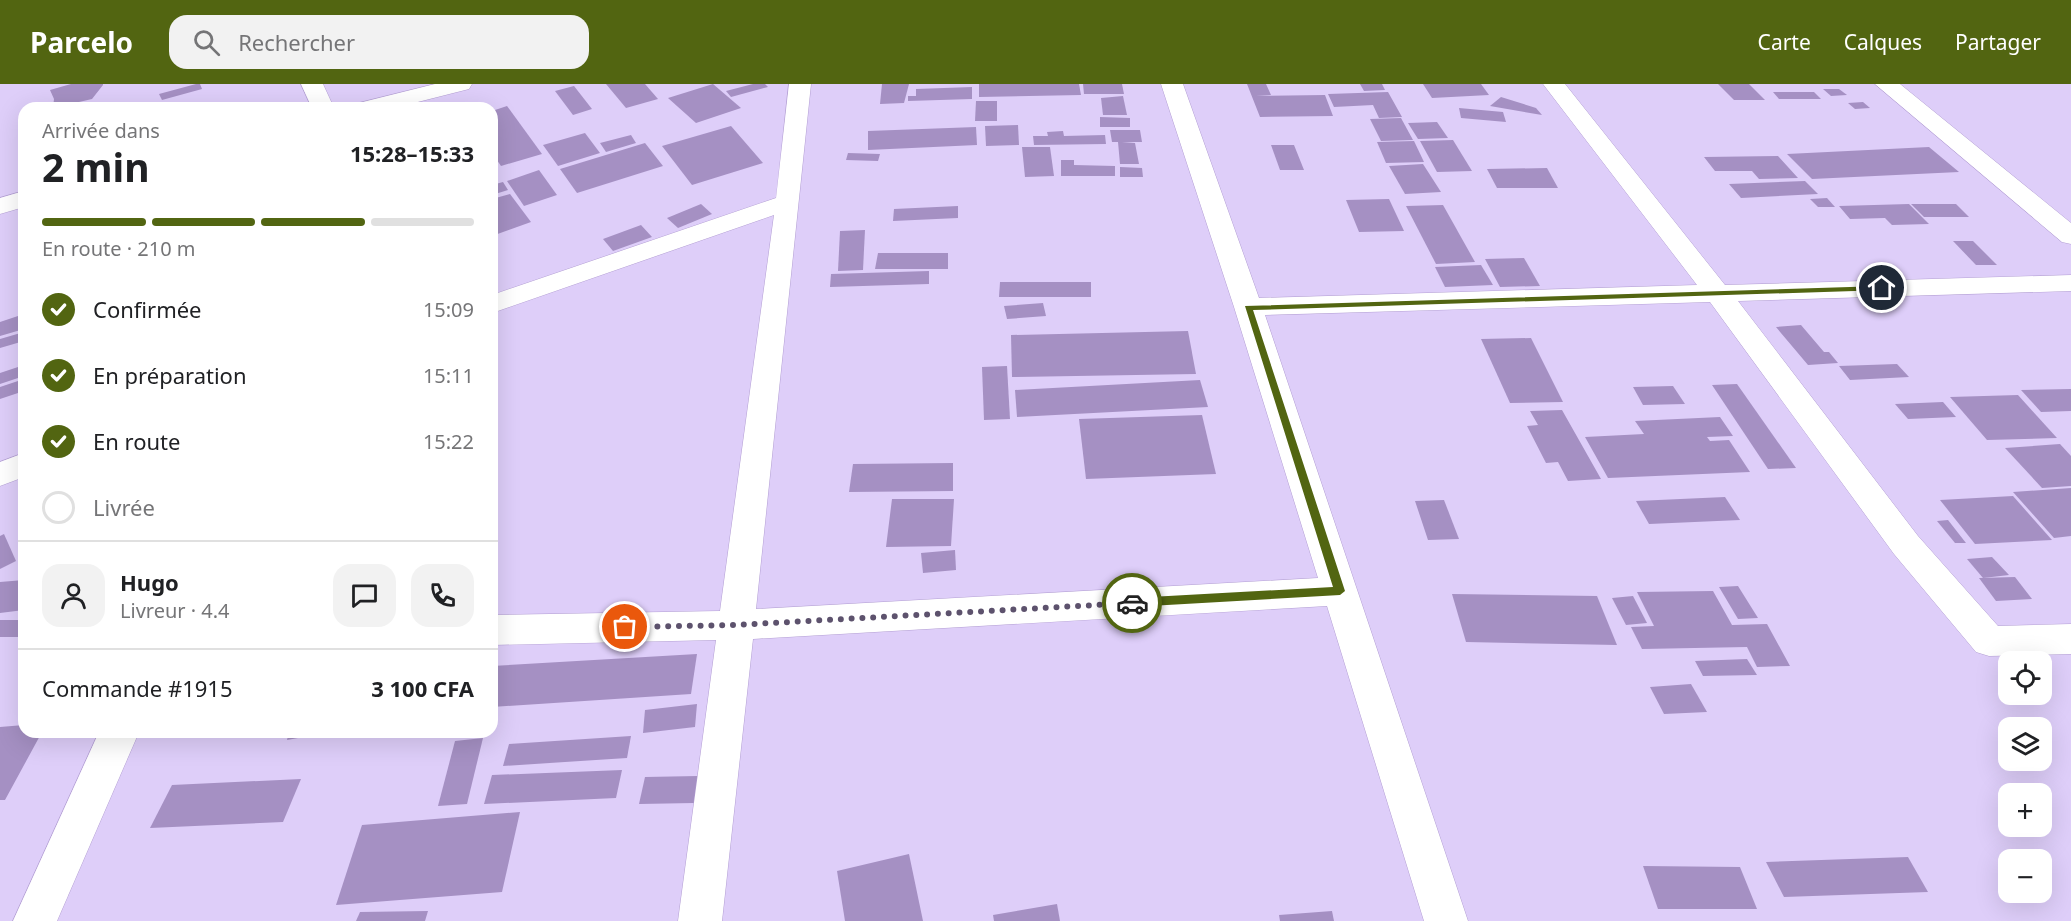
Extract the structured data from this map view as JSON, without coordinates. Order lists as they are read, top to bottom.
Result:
{
  "page": {
    "header": "Parcelo",
    "search": "Rechercher",
    "nav": ["Carte", "Calques", "Partager"],
    "heading": ["2 min", "Arrivée dans", "15:28–15:33"],
    "panel": [
      "Hugo",
      "Livreur · 4.4",
      "Commande #1915",
      "3 100 CFA"
    ],
    "bar": "En route · 210 m",
    "list": [
      ["Confirmée", "15:09"],
      ["En préparation", "15:11"],
      ["En route", "15:22"],
      "Livrée"
    ],
    "map_buttons": ["+", "−"]
  }
}
